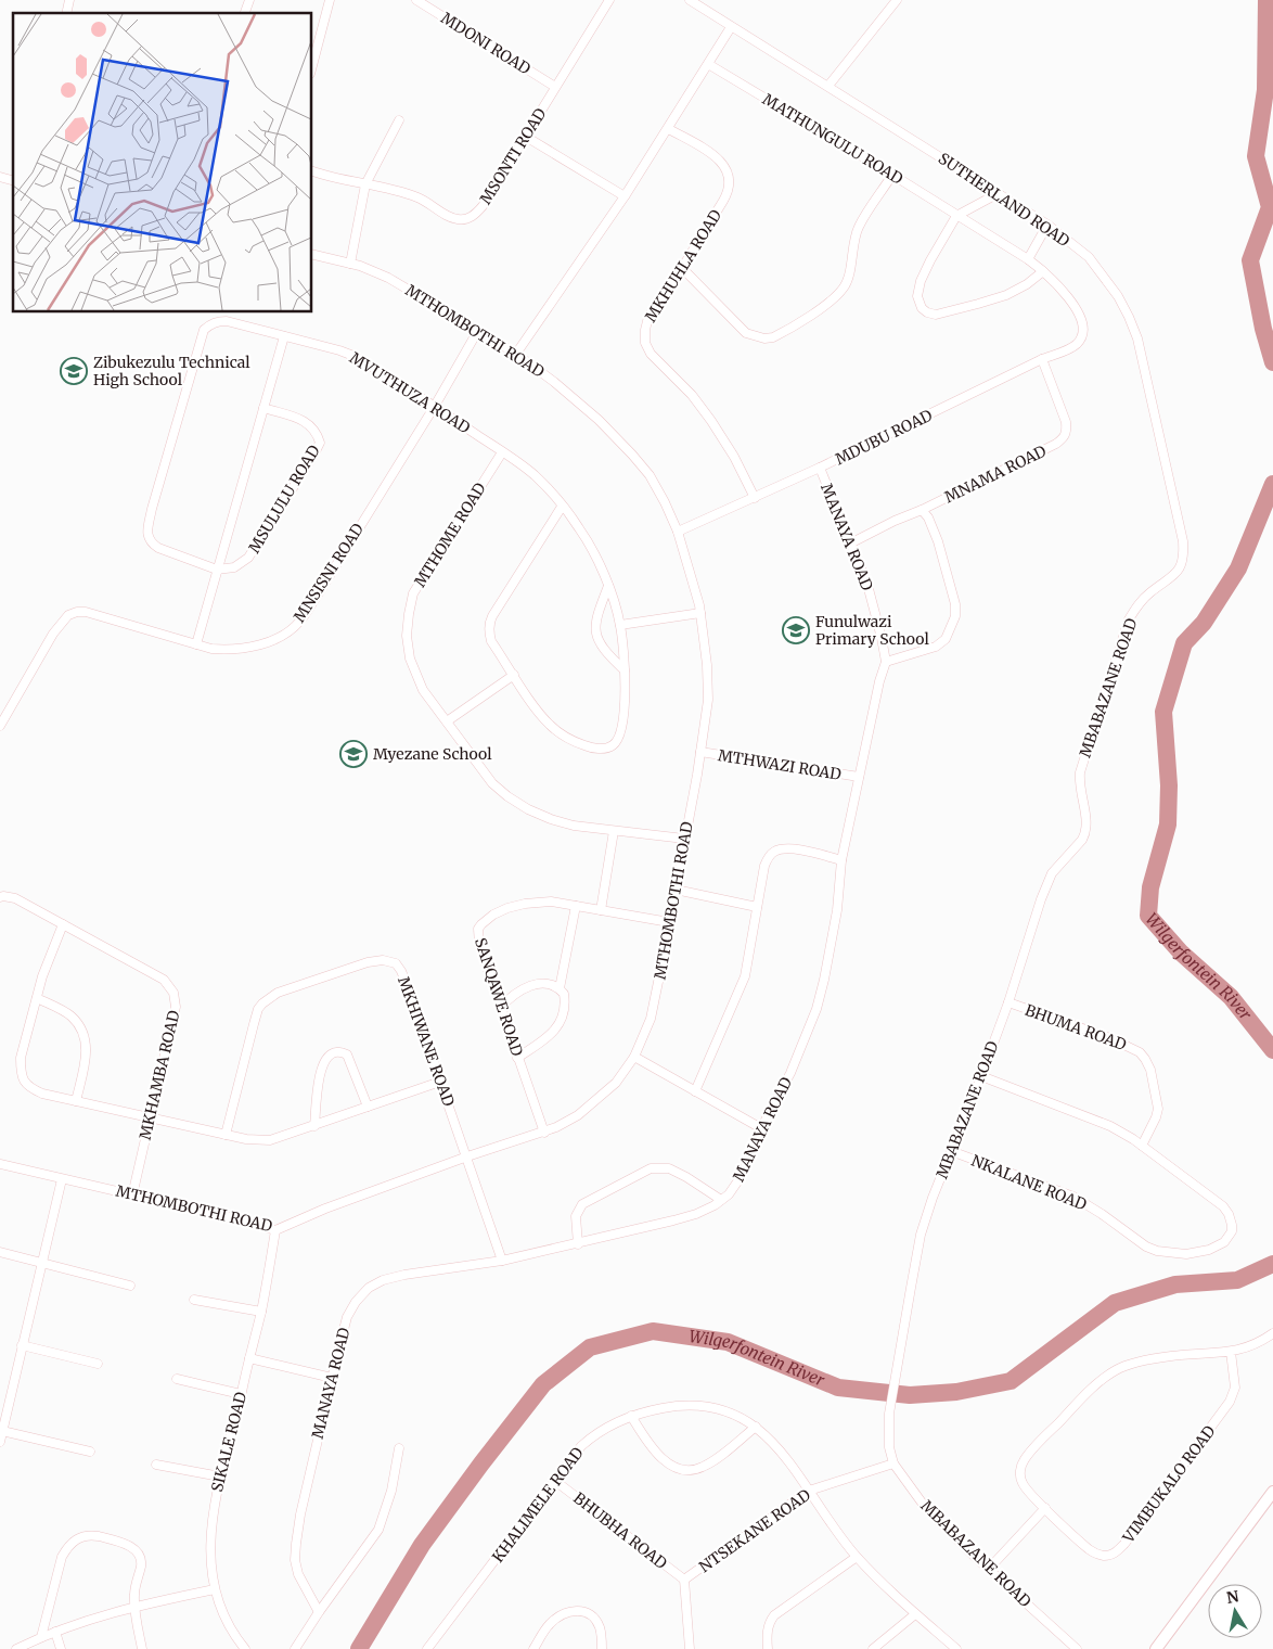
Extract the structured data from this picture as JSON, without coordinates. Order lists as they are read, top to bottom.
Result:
{
  "streets": {
    "street": [
      "MDONI ROAD",
      "MATHUNGULU ROAD",
      "MSONTI ROAD",
      "SUTHERLAND ROAD",
      "MKHUHLA ROAD",
      "MTHOMBOTHI ROAD",
      "MVUTHUZA ROAD",
      "MDUBU ROAD",
      "MNAMA ROAD",
      "MSULULU ROAD",
      "MTHOME ROAD",
      "MANAYA ROAD",
      "MNSISNI ROAD",
      "MBABAZANE ROAD",
      "MTHWAZI ROAD",
      "SANQAWE ROAD",
      "BHUMA ROAD",
      "MKHIWANE ROAD",
      "MKHAMBA ROAD",
      "NKALANE ROAD",
      "SIKALE ROAD",
      "VIMBUKALO ROAD",
      "KHALIMELE ROAD",
      "BHUBHA ROAD",
      "NTSEKANE ROAD"
    ]
  },
  "crossings": [
    ["MDONI ROAD", "MSONTI ROAD"],
    ["MATHUNGULU ROAD", "MDUBU ROAD"],
    ["SUTHERLAND ROAD", "MBABAZANE ROAD"],
    ["MKHUHLA ROAD", "MDUBU ROAD"],
    ["MTHOMBOTHI ROAD", "MDUBU ROAD"],
    ["MTHOMBOTHI ROAD", "MTHOME ROAD"],
    ["MTHOMBOTHI ROAD", "MNSISNI ROAD"],
    ["MTHOMBOTHI ROAD", "MTHWAZI ROAD"],
    ["MTHOMBOTHI ROAD", "SANQAWE ROAD"],
    ["MTHOMBOTHI ROAD", "MKHIWANE ROAD"],
    ["MTHOMBOTHI ROAD", "MKHAMBA ROAD"],
    ["MTHOMBOTHI ROAD", "SIKALE ROAD"],
    ["MVUTHUZA ROAD", "MSULULU ROAD"],
    ["MVUTHUZA ROAD", "MTHOME ROAD"],
    ["MVUTHUZA ROAD", "MNSISNI ROAD"],
    ["MDUBU ROAD", "MNAMA ROAD"],
    ["MDUBU ROAD", "MANAYA ROAD"],
    ["MNAMA ROAD", "MANAYA ROAD"],
    ["MSULULU ROAD", "MNSISNI ROAD"],
    ["MANAYA ROAD", "MTHWAZI ROAD"],
    ["MANAYA ROAD", "MKHIWANE ROAD"],
    ["MBABAZANE ROAD", "BHUMA ROAD"],
    ["MBABAZANE ROAD", "NKALANE ROAD"],
    ["MBABAZANE ROAD", "NTSEKANE ROAD"],
    ["BHUMA ROAD", "NKALANE ROAD"],
    ["KHALIMELE ROAD", "BHUBHA ROAD"],
    ["KHALIMELE ROAD", "NTSEKANE ROAD"],
    ["BHUBHA ROAD", "NTSEKANE ROAD"]
  ],
  "water": ["Wilgerfontein River"],
  "places": {
    "school or university": ["Zibukezulu Technical High School", "Funulwazi Primary School", "Myezane School"]
  },
  "north": "top"
}
